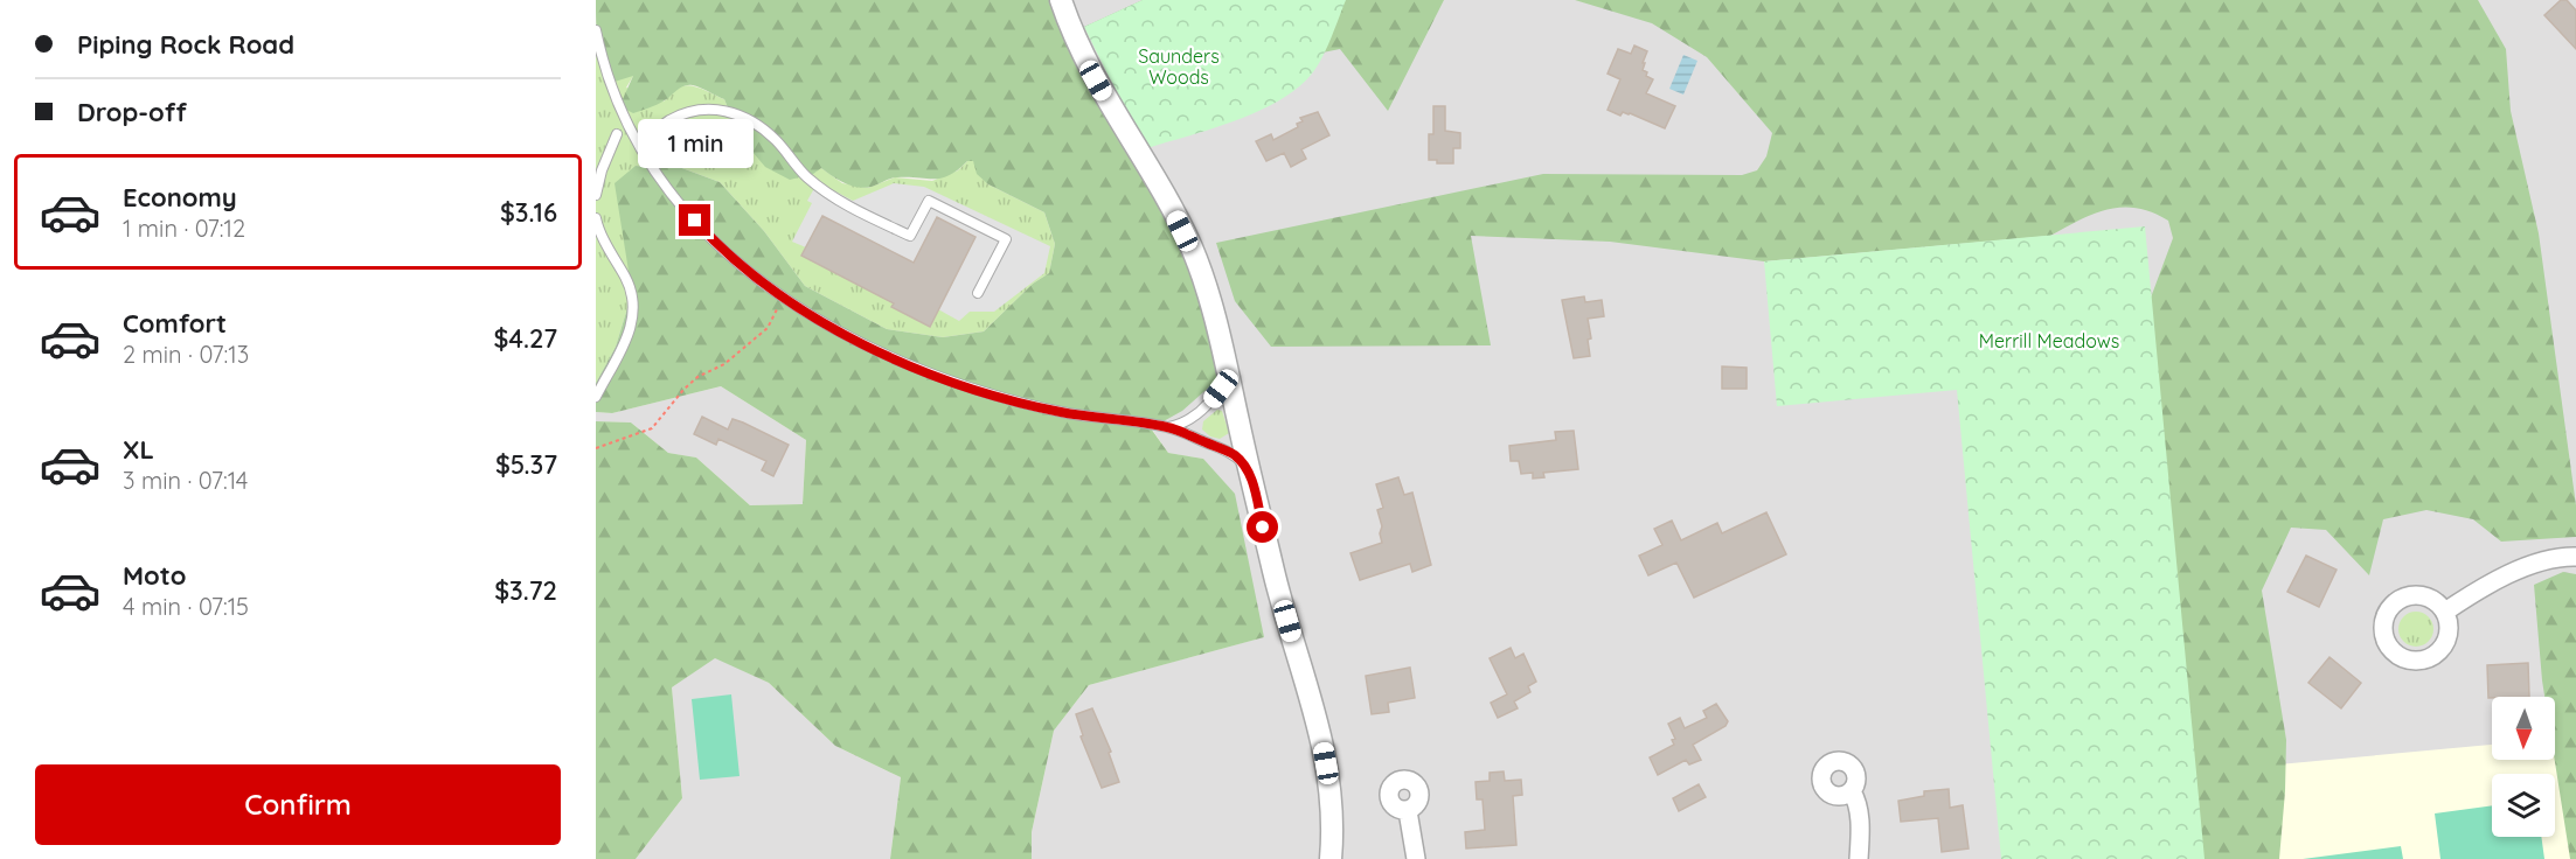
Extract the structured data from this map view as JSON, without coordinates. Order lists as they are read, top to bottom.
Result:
{
  "parks": ["Saunders Woods", "Merrill Meadows"],
  "north": "bottom",
  "page": {
    "banner": ["Piping Rock Road", "Drop-off"],
    "bubble": "1 min",
    "list": [
      {
        "name": "Economy",
        "note": "1 min · 07:12",
        "value": "$3.16"
      },
      {
        "name": "Comfort",
        "note": "2 min · 07:13",
        "value": "$4.27"
      },
      {
        "name": "XL",
        "note": "3 min · 07:14",
        "value": "$5.37"
      },
      {
        "name": "Moto",
        "note": "4 min · 07:15",
        "value": "$3.72"
      }
    ],
    "buttons": "Confirm"
  }
}
